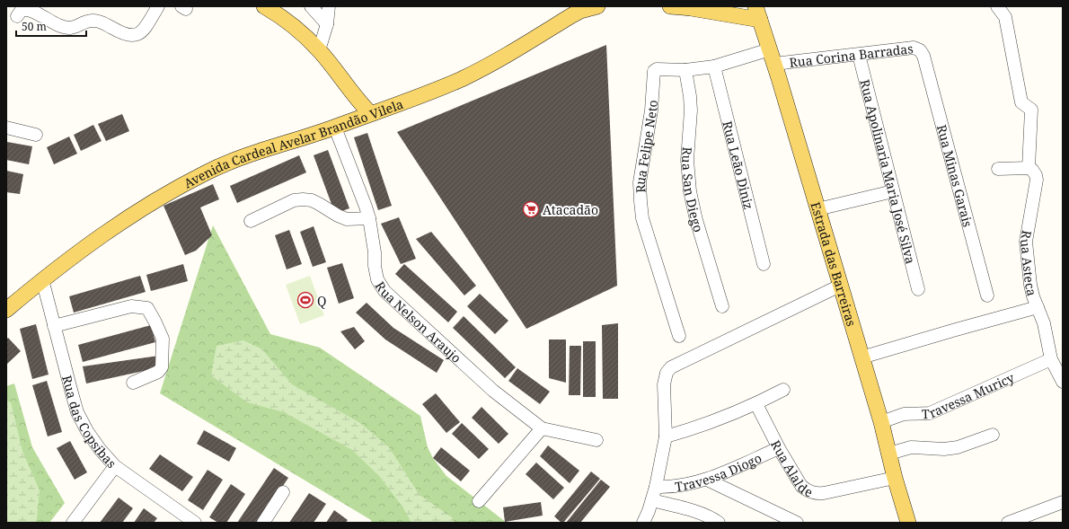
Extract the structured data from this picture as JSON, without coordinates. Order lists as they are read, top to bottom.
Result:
{
  "streets": {
    "main road": ["Avenida Cardeal Avelar Brandão Vilela", "Estrada das Barreiras"],
    "street": [
      "Rua Corina Barradas",
      "Rua Felipe Neto",
      "Rua Leão Diniz",
      "Rua Apolinaria Maria José Silva",
      "Rua Minas Garais",
      "Rua San Diego",
      "Rua Asteca",
      "Rua Nelson Araujo",
      "Travessa Muricy",
      "Rua das Copsibas",
      "Rua Alalde",
      "Travessa Diogo"
    ]
  },
  "crossings": [
    ["Rua Corina Barradas", "Rua Apolinaria Maria José Silva"],
    ["Rua Corina Barradas", "Rua Minas Garais"],
    ["Rua Corina Barradas", "Estrada das Barreiras"],
    ["Avenida Cardeal Avelar Brandão Vilela", "Rua Nelson Araujo"],
    ["Avenida Cardeal Avelar Brandão Vilela", "Rua das Copsibas"],
    ["Rua Felipe Neto", "Rua Leão Diniz"],
    ["Rua Felipe Neto", "Rua San Diego"],
    ["Rua Felipe Neto", "Estrada das Barreiras"],
    ["Rua Asteca", "Travessa Muricy"],
    ["Estrada das Barreiras", "Travessa Muricy"],
    ["Estrada das Barreiras", "Rua Alalde"],
    ["Rua Alalde", "Travessa Diogo"]
  ],
  "places": {
    "supermarket": ["Atacadão"],
    "sports": ["Q"]
  },
  "scale_bar": "50 m"
}
